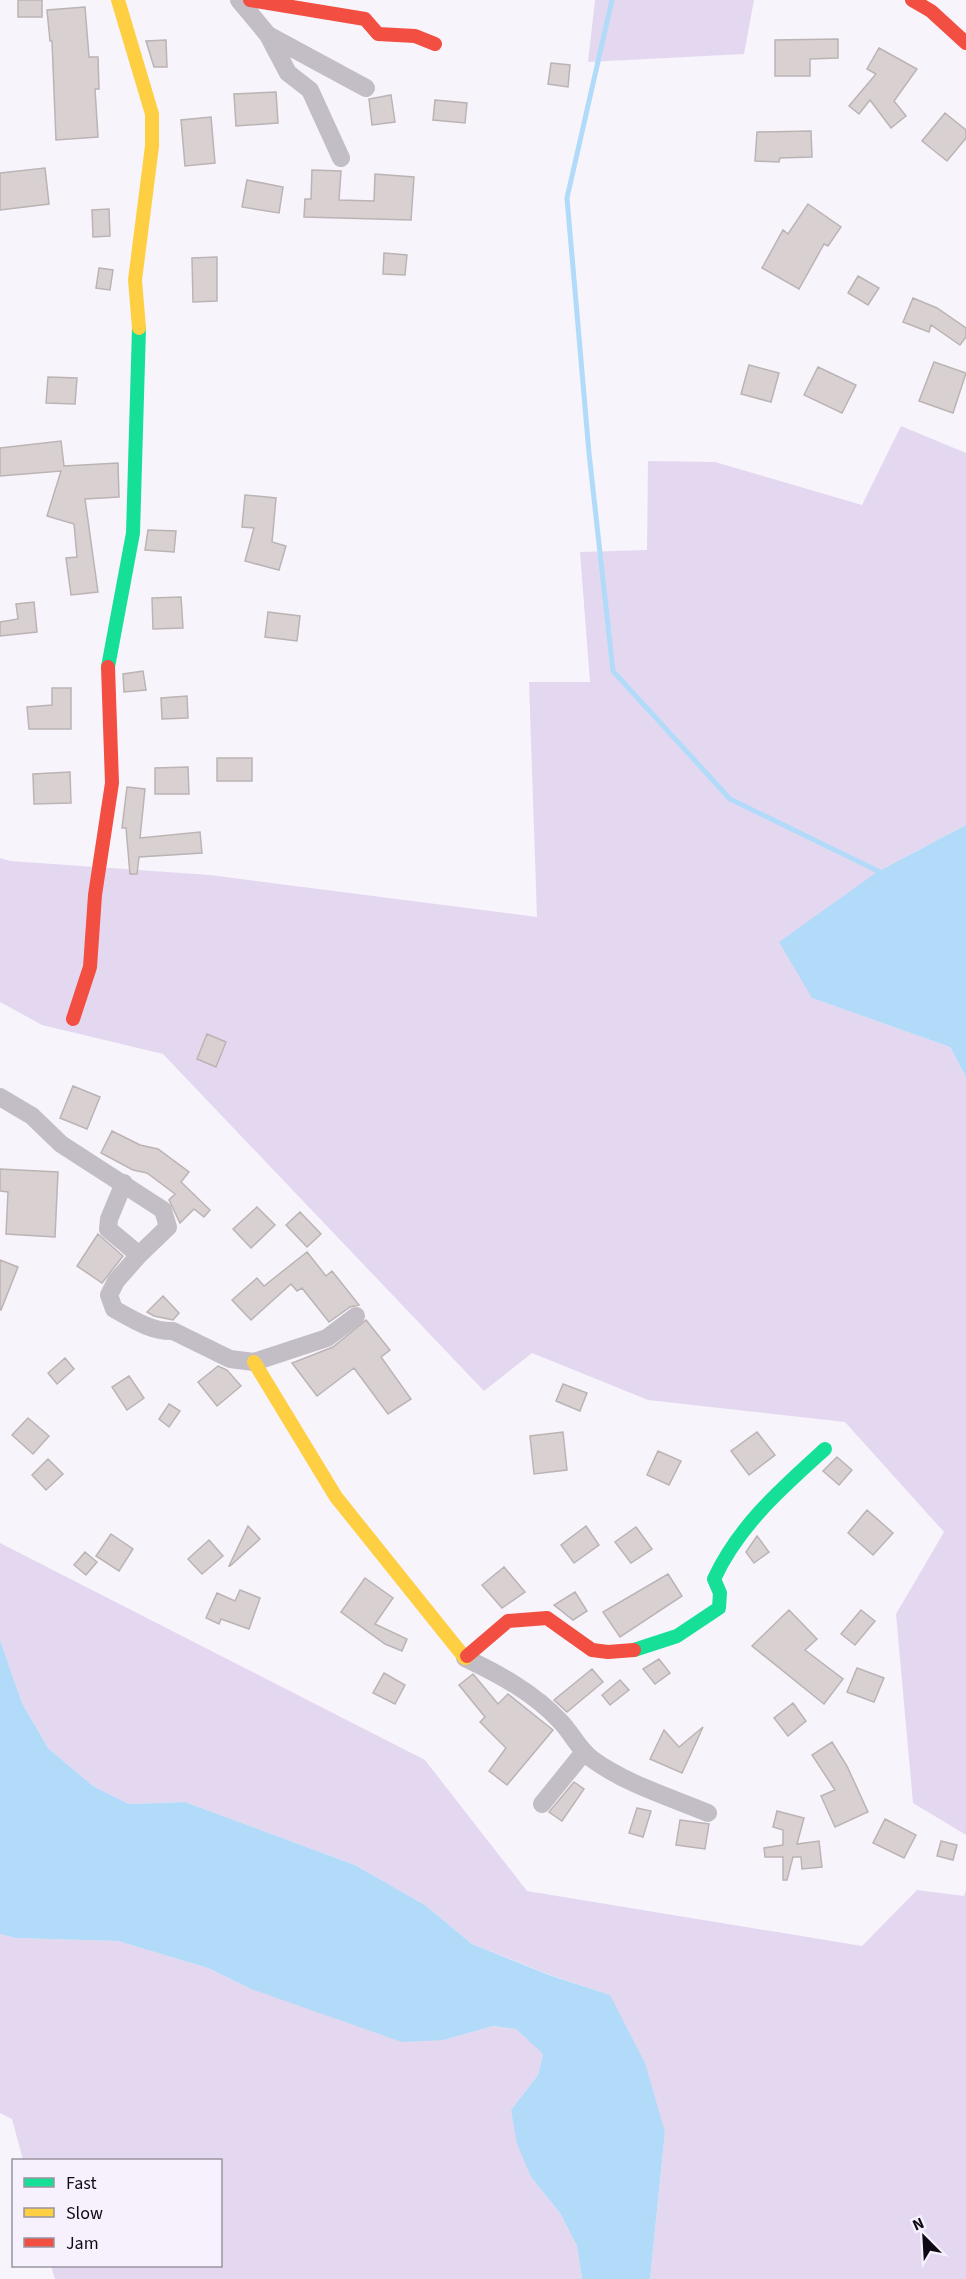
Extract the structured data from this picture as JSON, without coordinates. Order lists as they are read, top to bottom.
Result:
{
  "legend": ["Fast", "Slow", "Jam"],
  "north": "top left"
}
